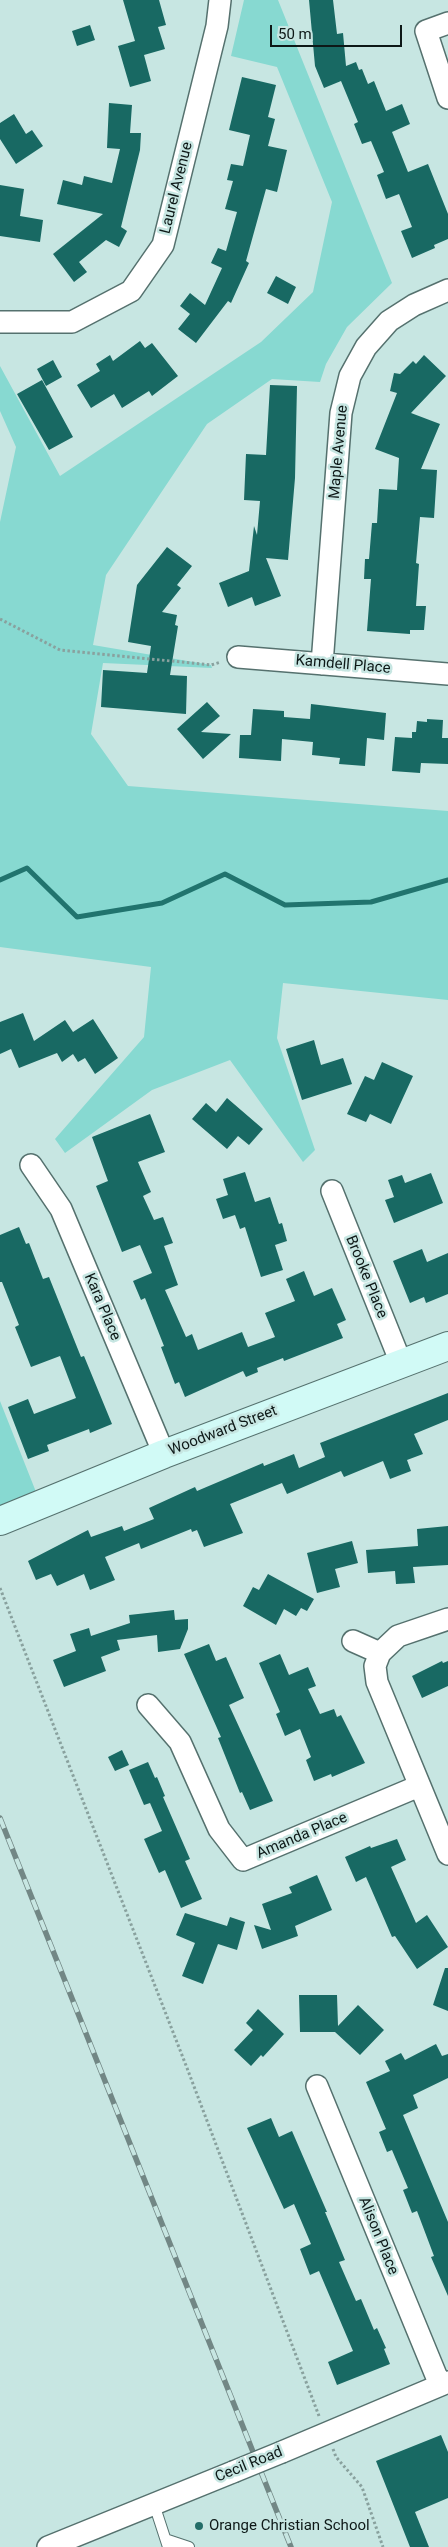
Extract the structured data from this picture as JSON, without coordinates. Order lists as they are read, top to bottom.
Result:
{
  "streets": {
    "street": [
      "Laurel Avenue",
      "Maple Avenue",
      "Kamdell Place",
      "Brooke Place",
      "Kara Place",
      "Woodward Street",
      "Amanda Place",
      "Alison Place",
      "Cecil Road"
    ]
  },
  "crossings": [
    ["Maple Avenue", "Kamdell Place"],
    ["Brooke Place", "Woodward Street"],
    ["Kara Place", "Woodward Street"],
    ["Alison Place", "Cecil Road"]
  ],
  "places": ["Orange Christian School"],
  "scale_bar": "50 m"
}
